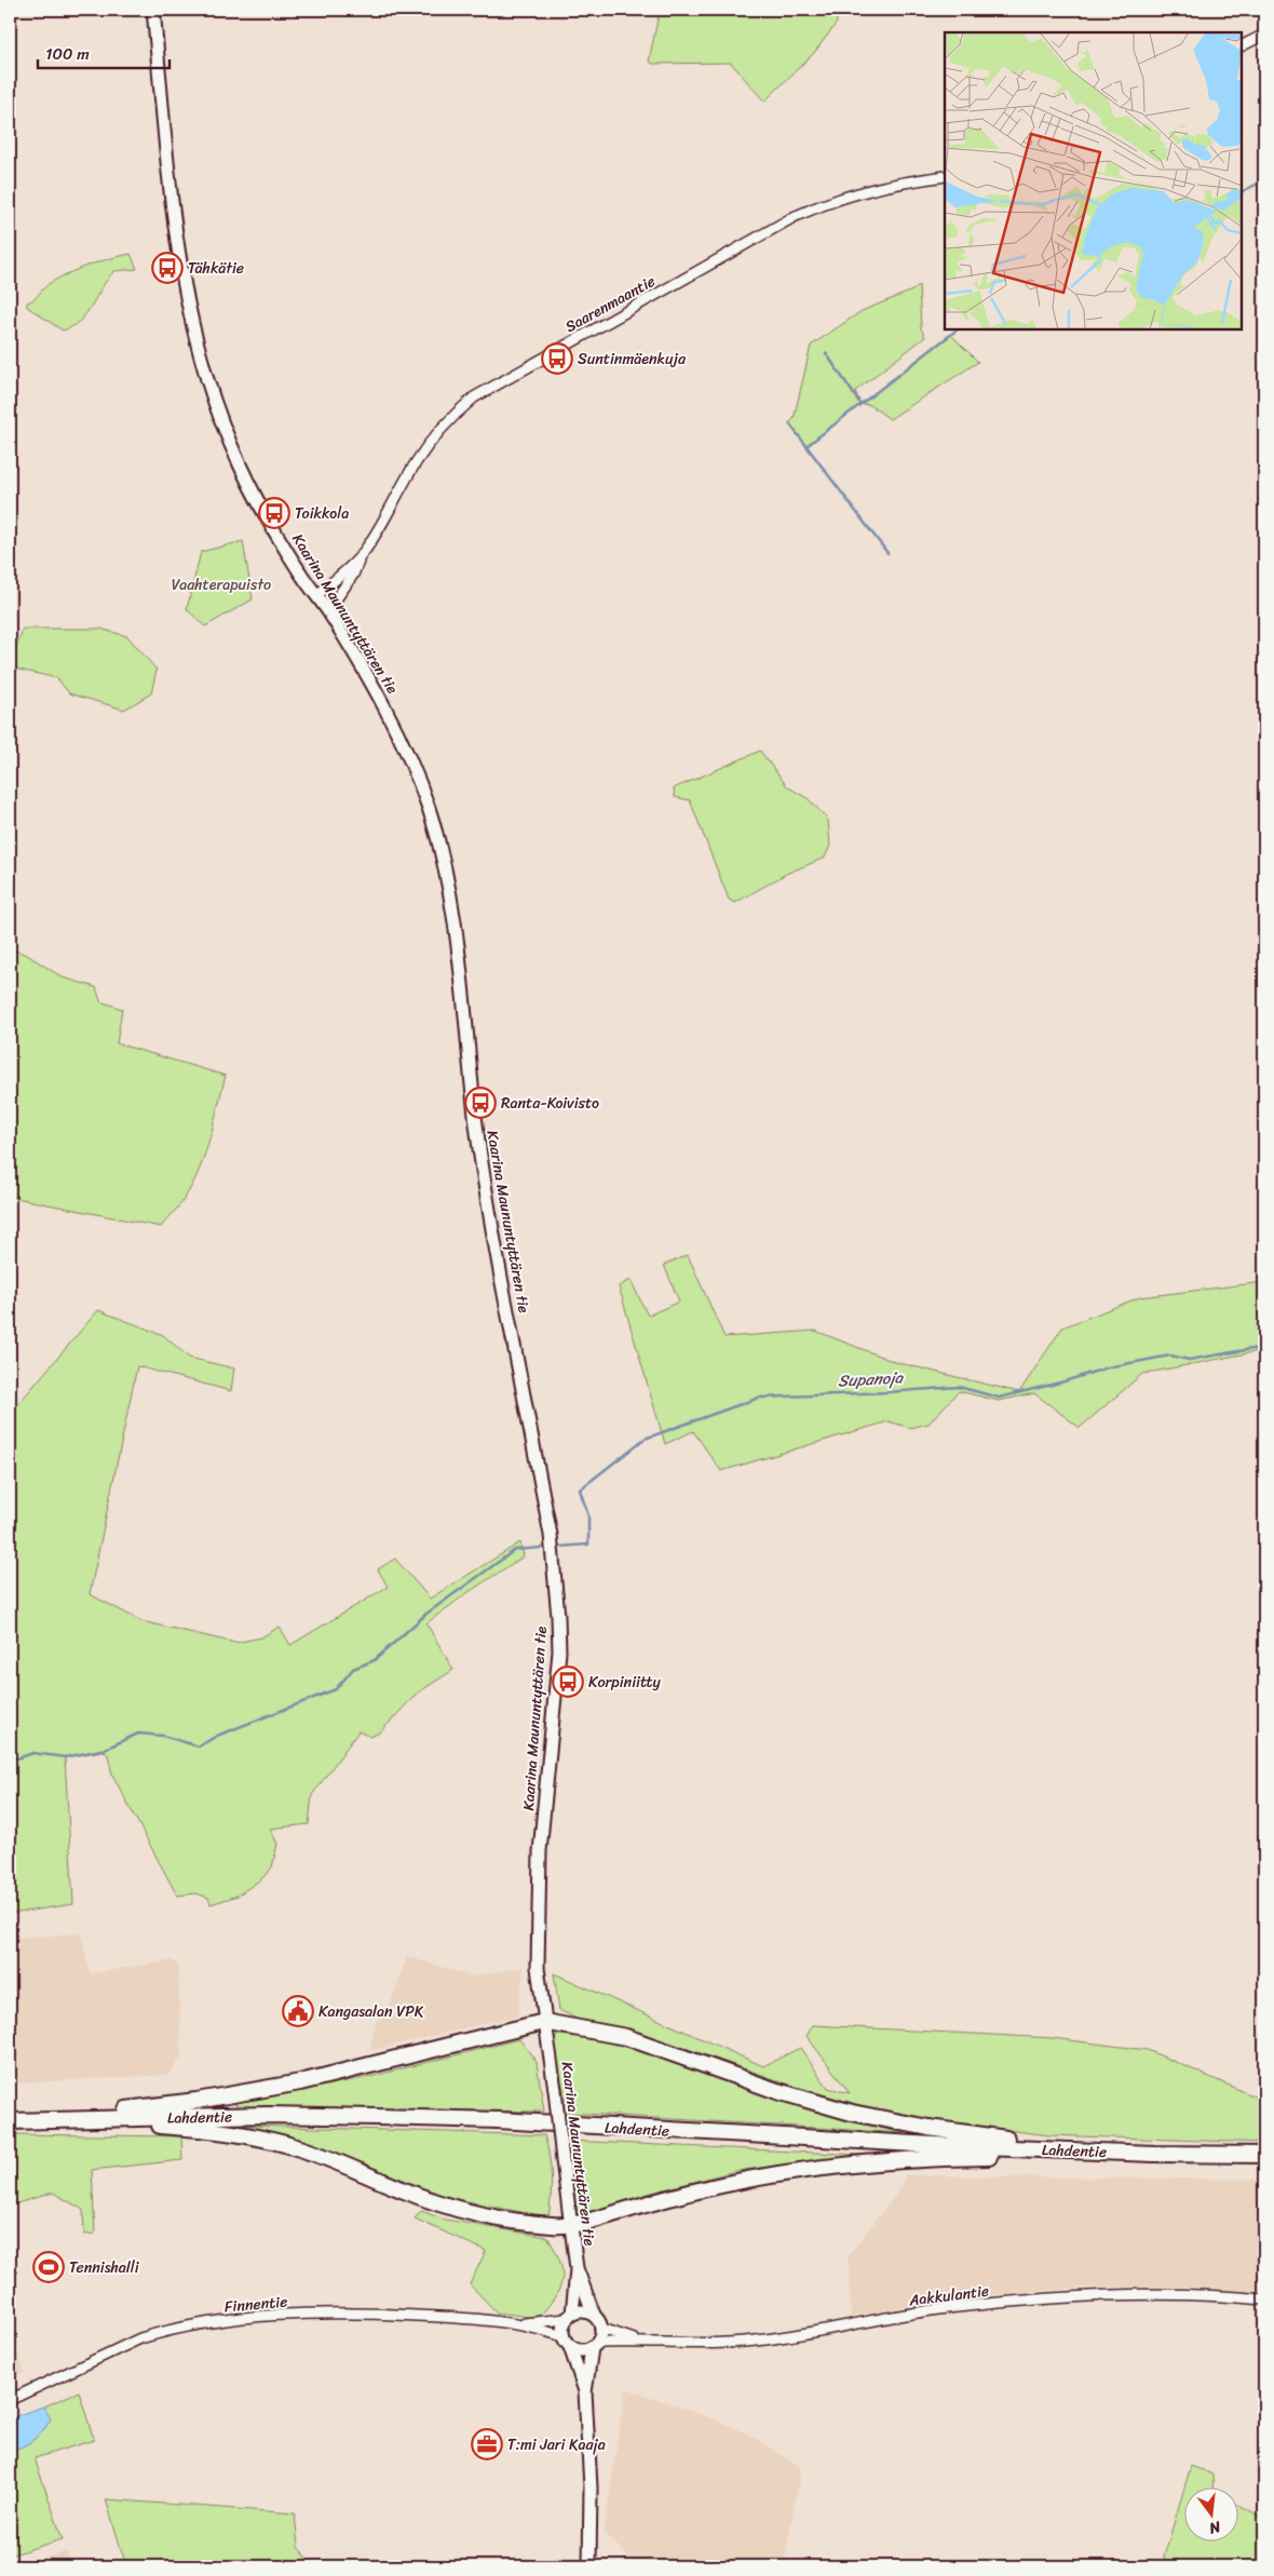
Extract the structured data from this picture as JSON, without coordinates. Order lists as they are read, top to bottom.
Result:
{
  "streets": {
    "highway": ["Lahdentie"],
    "main road": ["Kaarina Maununtyttären tie"],
    "street": ["Saarenmaantie", "Aakkulantie", "Finnentie"]
  },
  "crossings": [
    ["Saarenmaantie", "Kaarina Maununtyttären tie"],
    ["Kaarina Maununtyttären tie", "Aakkulantie"],
    ["Kaarina Maununtyttären tie", "Finnentie"],
    ["Aakkulantie", "Finnentie"]
  ],
  "water": ["Supanoja"],
  "parks": ["Vaahterapuisto"],
  "places": {
    "bus stop": [
      "Tähkätie",
      "Suntinmäenkuja",
      "Toikkola",
      "Ranta-Koivisto",
      "Korpiniitty"
    ],
    "public building": ["Kangasalan VPK"],
    "sports": ["Tennishalli"],
    "office": ["T:mi Jari Kaaja"]
  },
  "scale_bar": "100 m",
  "north": "bottom"
}
